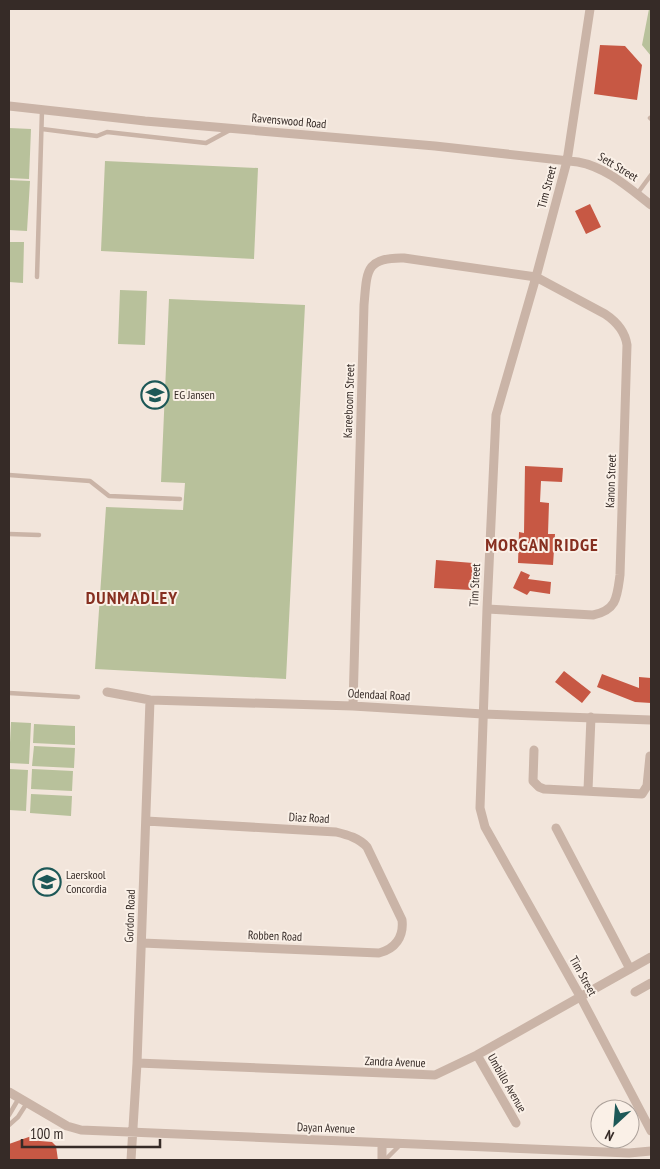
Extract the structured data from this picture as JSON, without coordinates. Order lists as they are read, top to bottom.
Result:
{
  "streets": {
    "street": [
      "Ravenswood Road",
      "Sett Street",
      "Tim Street",
      "Kareeboom Street",
      "Kanon Street",
      "Odendaal Road",
      "Diaz Road",
      "Gordon Road",
      "Robben Road",
      "Zandra Avenue",
      "Umbillo Avenue",
      "Dayan Avenue"
    ]
  },
  "crossings": [
    ["Ravenswood Road", "Sett Street"],
    ["Ravenswood Road", "Tim Street"],
    ["Sett Street", "Tim Street"],
    ["Tim Street", "Kareeboom Street"],
    ["Tim Street", "Kanon Street"],
    ["Tim Street", "Odendaal Road"],
    ["Tim Street", "Zandra Avenue"],
    ["Kareeboom Street", "Kanon Street"],
    ["Kareeboom Street", "Odendaal Road"],
    ["Odendaal Road", "Gordon Road"],
    ["Diaz Road", "Gordon Road"],
    ["Diaz Road", "Robben Road"],
    ["Gordon Road", "Robben Road"],
    ["Gordon Road", "Zandra Avenue"],
    ["Gordon Road", "Dayan Avenue"],
    ["Zandra Avenue", "Umbillo Avenue"]
  ],
  "districts": ["MORGAN RIDGE", "DUNMADLEY"],
  "places": {
    "school or university": ["EG Jansen", "Laerskool Concordia"]
  },
  "scale_bar": "100 m",
  "north": "bottom left"
}
